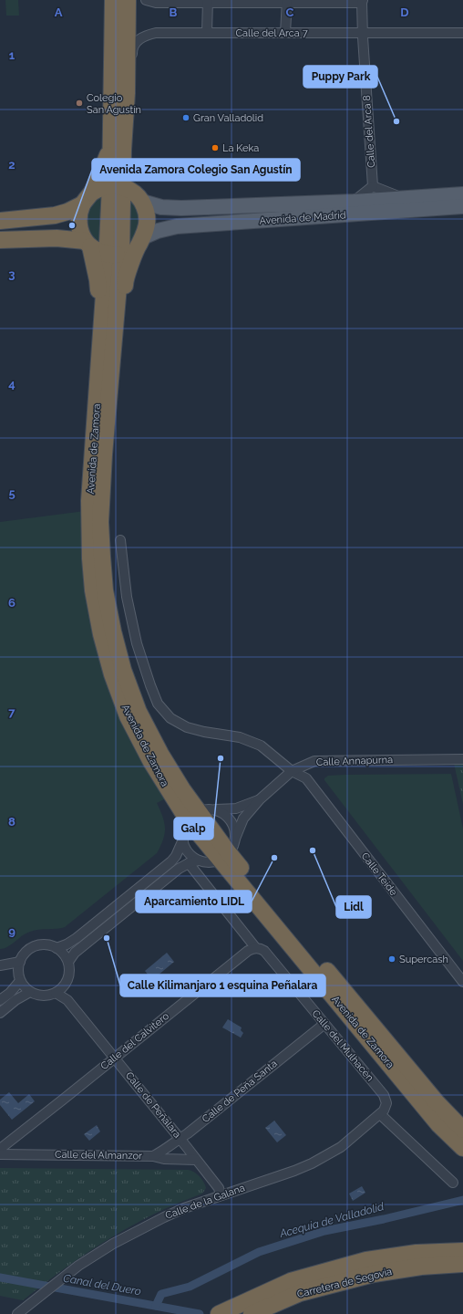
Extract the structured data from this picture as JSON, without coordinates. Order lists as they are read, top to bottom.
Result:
{
  "streets": {
    "highway": ["Avenida de Zamora", "Carretera de Segovia"],
    "main road": ["Avenida de Madrid"],
    "street": [
      "Calle del Arca 7",
      "Calle del Arca 8",
      "Calle Annapurna",
      "Calle Teide",
      "Calle del Calvitero",
      "Calle del Mulhacén",
      "Calle de Peña Santa",
      "Calle de Peñalara",
      "Calle del Almanzor",
      "Calle de la Galana"
    ]
  },
  "crossings": [
    ["Calle del Arca 7", "Calle del Arca 8"],
    ["Calle del Arca 7", "Avenida de Zamora"],
    ["Calle del Arca 8", "Avenida de Madrid"],
    ["Avenida de Zamora", "Calle Annapurna"],
    ["Calle Annapurna", "Calle Teide"],
    ["Calle del Calvitero", "Calle del Mulhacén"],
    ["Calle del Calvitero", "Calle de Peñalara"],
    ["Calle del Mulhacén", "Calle de Peña Santa"],
    ["Calle del Mulhacén", "Calle de la Galana"],
    ["Calle de Peña Santa", "Calle de Peñalara"],
    ["Calle de Peña Santa", "Calle del Almanzor"],
    ["Calle de Peñalara", "Calle del Almanzor"],
    ["Calle de Peñalara", "Calle de la Galana"]
  ],
  "water": ["Acequia de Valladolid", "Canal del Duero"],
  "places": [
    "Colegio San Agustín",
    "Gran Valladolid",
    "Puppy Park",
    "La Keka",
    "Avenida Zamora Colegio San Agustín",
    "Galp",
    "Lidl",
    "Aparcamiento LIDL",
    "Calle Kilimanjaro 1 esquina Peñalara",
    "Supercash"
  ],
  "grid": {
    "columns": [
      "A",
      "B",
      "C",
      "D"
    ],
    "rows": [
      "1",
      "2",
      "3",
      "4",
      "5",
      "6",
      "7",
      "8",
      "9"
    ]
  }
}
